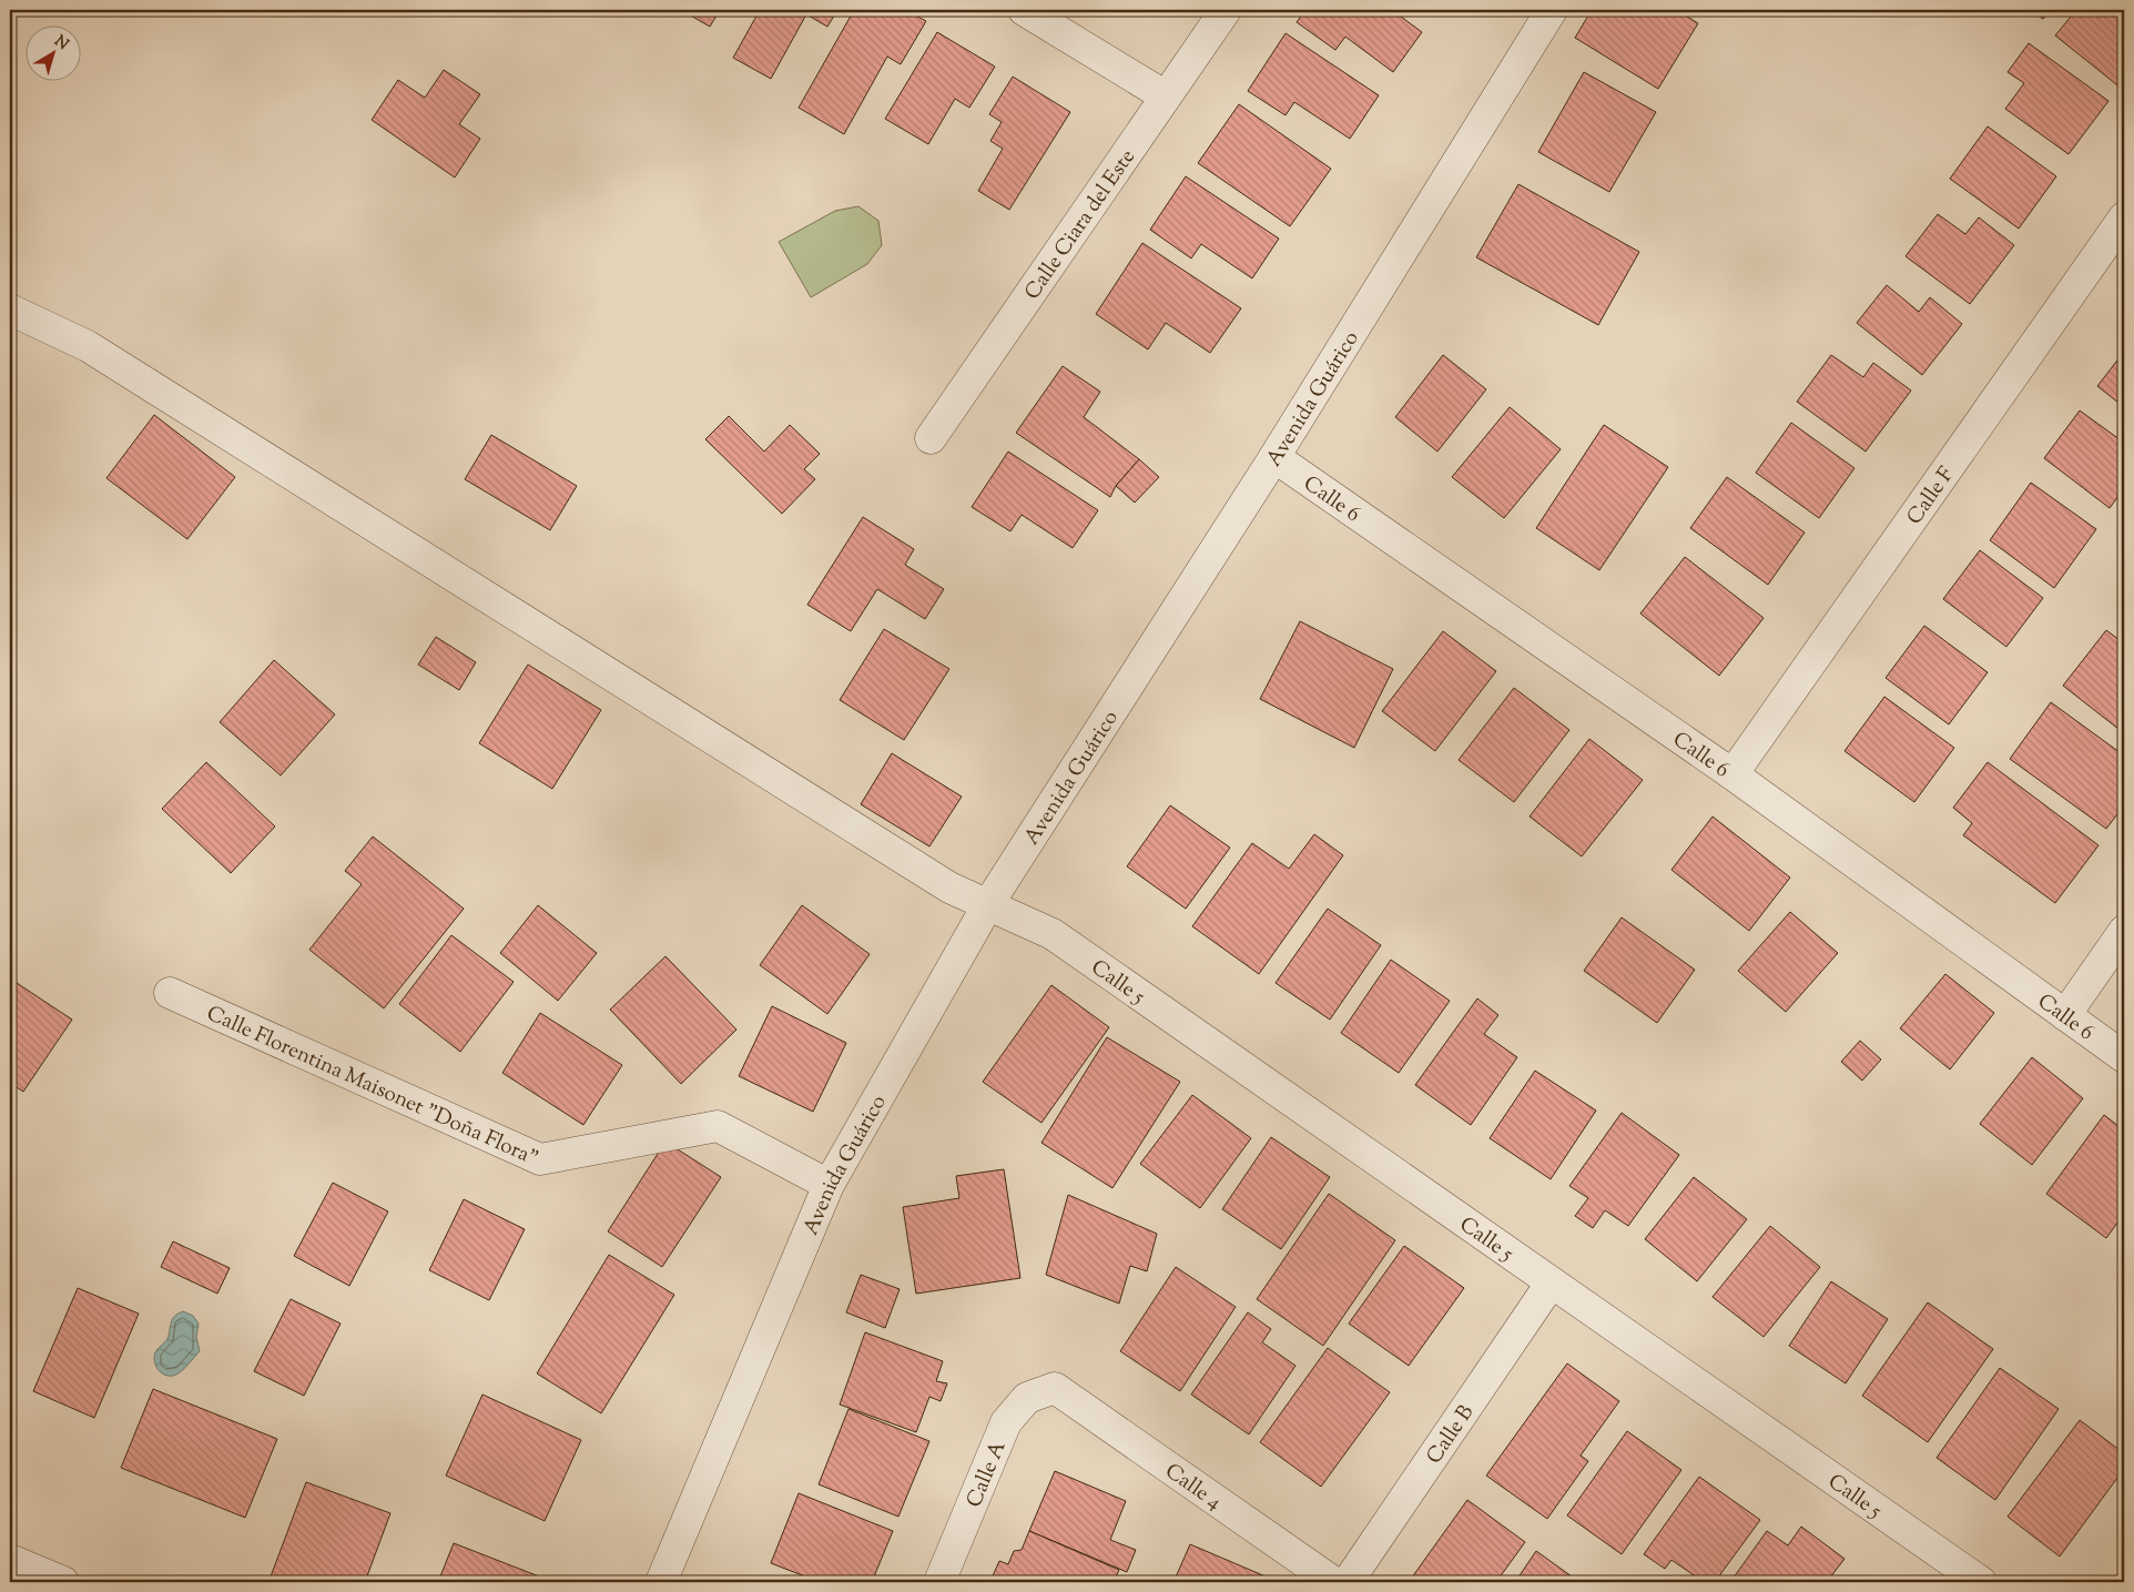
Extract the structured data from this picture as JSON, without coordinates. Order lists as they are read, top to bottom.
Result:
{
  "streets": {
    "street": [
      "Calle Ciara del Este",
      "Avenida Guárico",
      "Calle F",
      "Calle 6",
      "Calle 5",
      "Calle Florentina Maisonet \"Doña Flora\"",
      "Calle B",
      "Calle A",
      "Calle 4"
    ]
  },
  "crossings": [
    ["Avenida Guárico", "Calle 6"],
    ["Avenida Guárico", "Calle 5"],
    ["Avenida Guárico", "Calle Florentina Maisonet \"Doña Flora\""],
    ["Calle F", "Calle 6"],
    ["Calle 5", "Calle B"],
    ["Calle A", "Calle 4"]
  ],
  "north": "top right"
}
